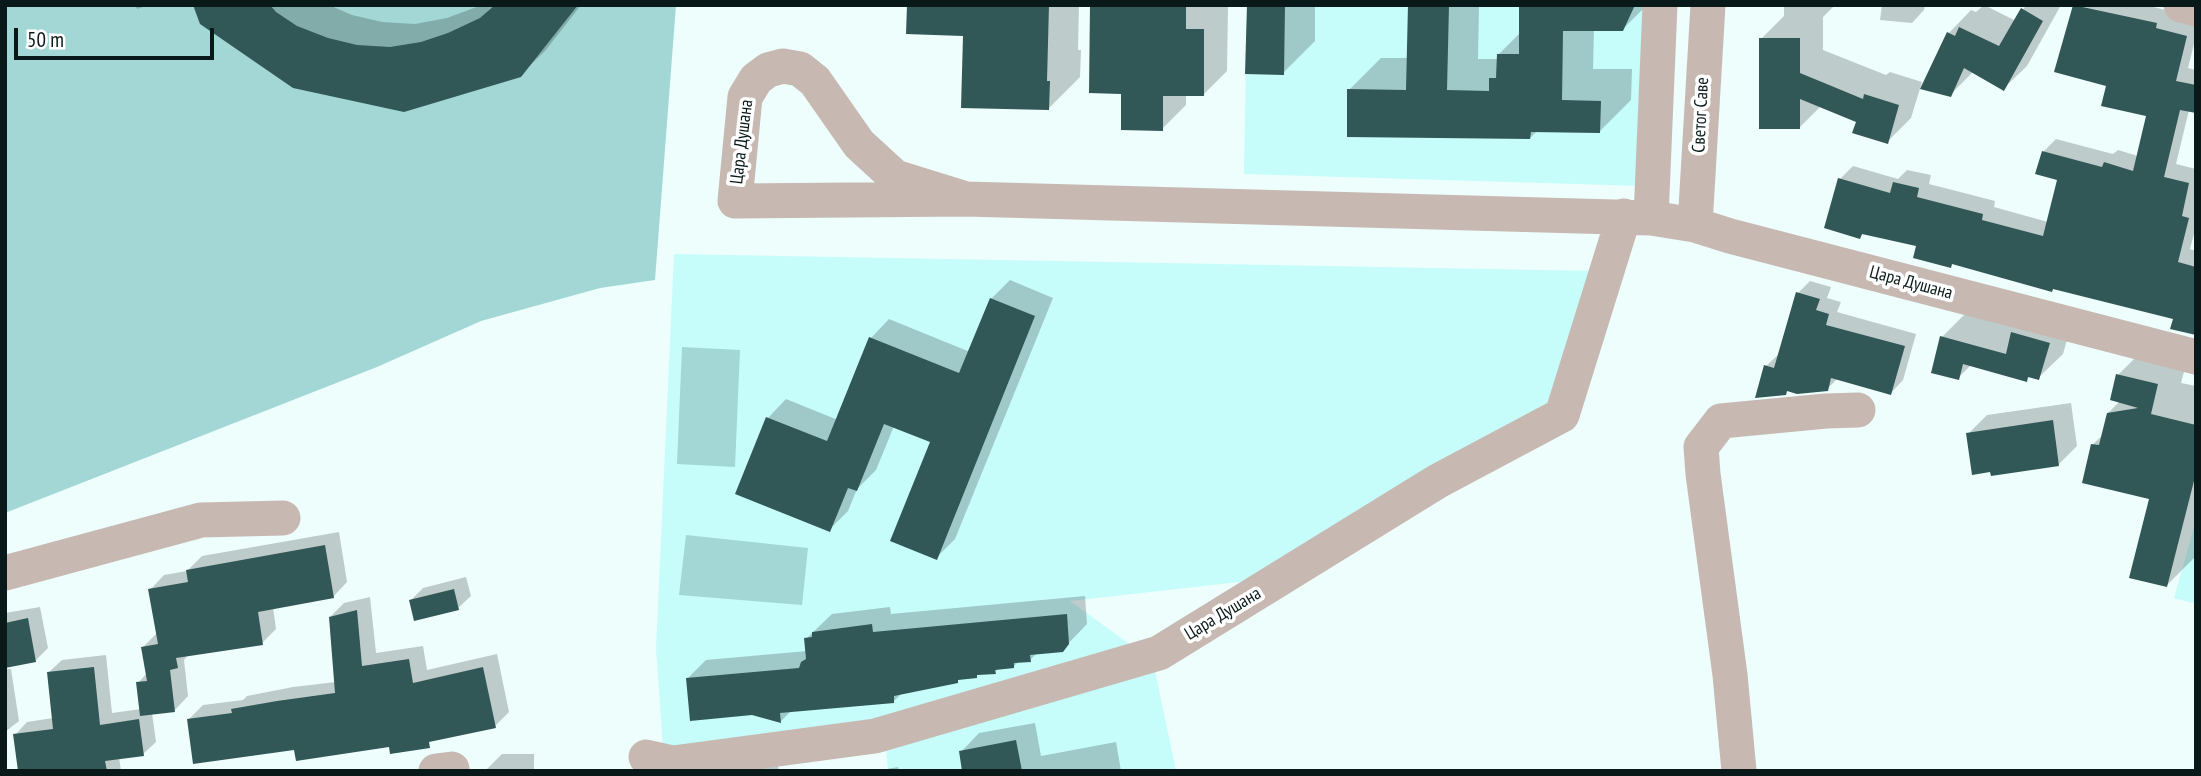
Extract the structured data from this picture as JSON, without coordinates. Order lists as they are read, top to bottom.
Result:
{
  "streets": {
    "street": ["Светог Саве", "Цара Душана"]
  },
  "crossings": [
    ["Светог Саве", "Цара Душана"]
  ],
  "scale_bar": "50 m"
}
